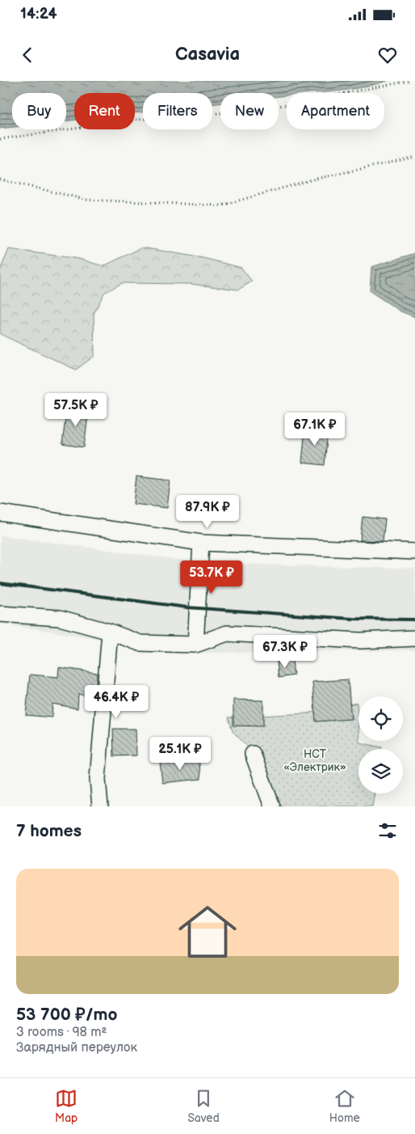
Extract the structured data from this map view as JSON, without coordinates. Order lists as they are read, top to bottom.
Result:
{
  "parks": ["НСТ «Электрик»"],
  "page": {
    "status": "14:24",
    "header": "Casavia",
    "chip": [
      "Buy",
      "Rent",
      "Filters",
      "New",
      "Apartment"
    ],
    "price": [
      "57.5K ₽",
      "67.1K ₽",
      "87.9K ₽",
      "53.7K ₽",
      "67.3K ₽",
      "46.4K ₽",
      "25.1K ₽"
    ],
    "heading": "7 homes",
    "list": [
      {
        "name": "53 700 ₽/mo",
        "note": "3 rooms · 98 m² · Зарядный переулок"
      }
    ],
    "tabs": ["Map", "Saved", "Home"]
  }
}
